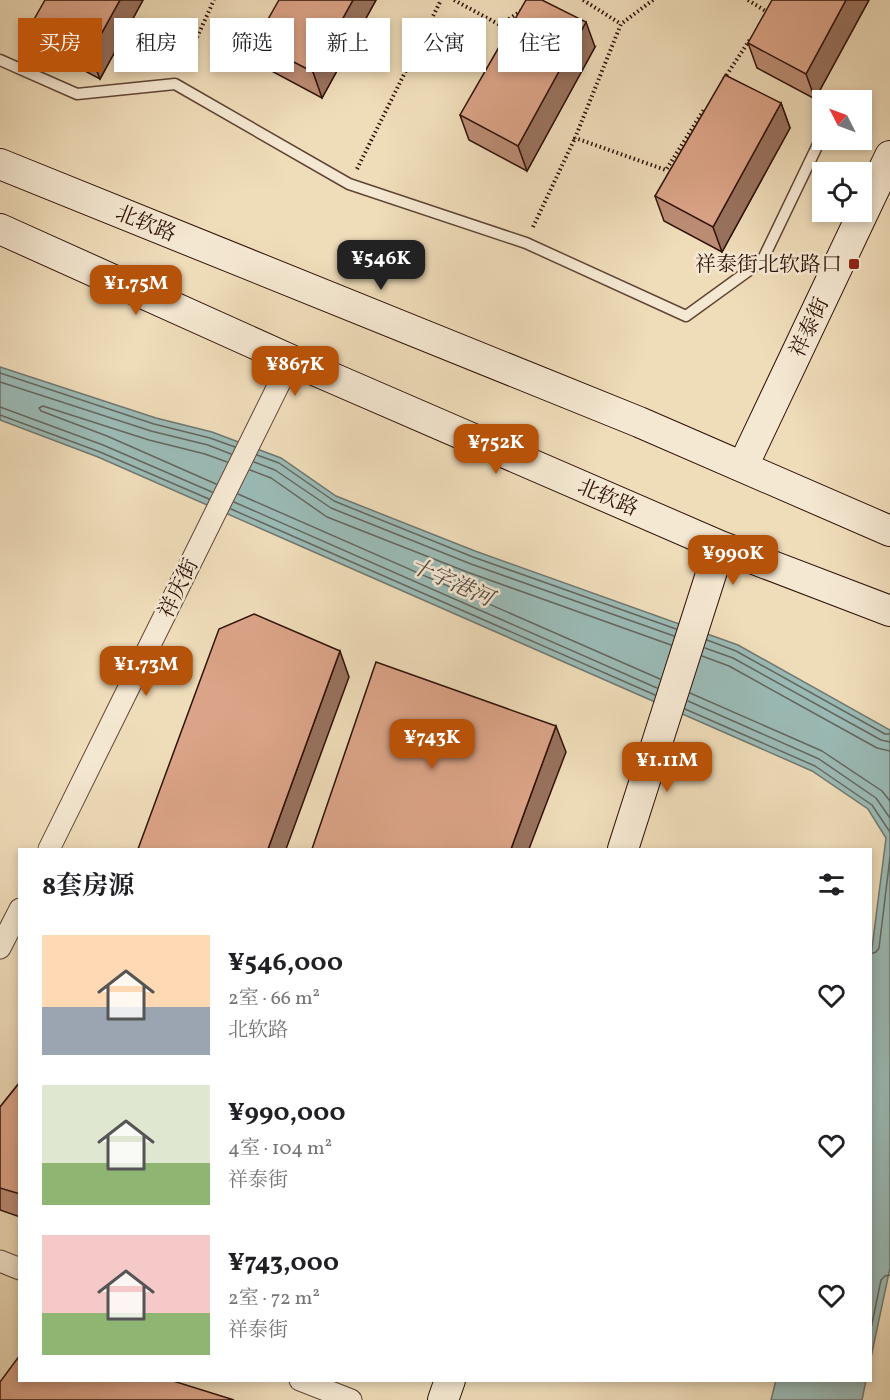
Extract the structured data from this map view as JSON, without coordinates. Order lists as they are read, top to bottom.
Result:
{
  "streets": {
    "street": ["北软路", "祥泰街", "祥庆街"]
  },
  "crossings": [
    ["北软路", "祥泰街"],
    ["北软路", "祥庆街"]
  ],
  "water": ["十字港河"],
  "places": {
    "transit": ["祥泰街北软路口"]
  },
  "north": "top left",
  "page": {
    "chip": [
      "买房",
      "租房",
      "筛选",
      "新上",
      "公寓",
      "住宅"
    ],
    "price": [
      "¥546K",
      "¥1.75M",
      "¥867K",
      "¥752K",
      "¥990K",
      "¥1.73M",
      "¥743K",
      "¥1.11M"
    ],
    "heading": "8套房源",
    "list": [
      {
        "name": "¥546,000",
        "note": "2室 · 66 m² · 北软路"
      },
      {
        "name": "¥990,000",
        "note": "4室 · 104 m² · 祥泰街"
      },
      {
        "name": "¥743,000",
        "note": "2室 · 72 m² · 祥泰街"
      }
    ]
  }
}
